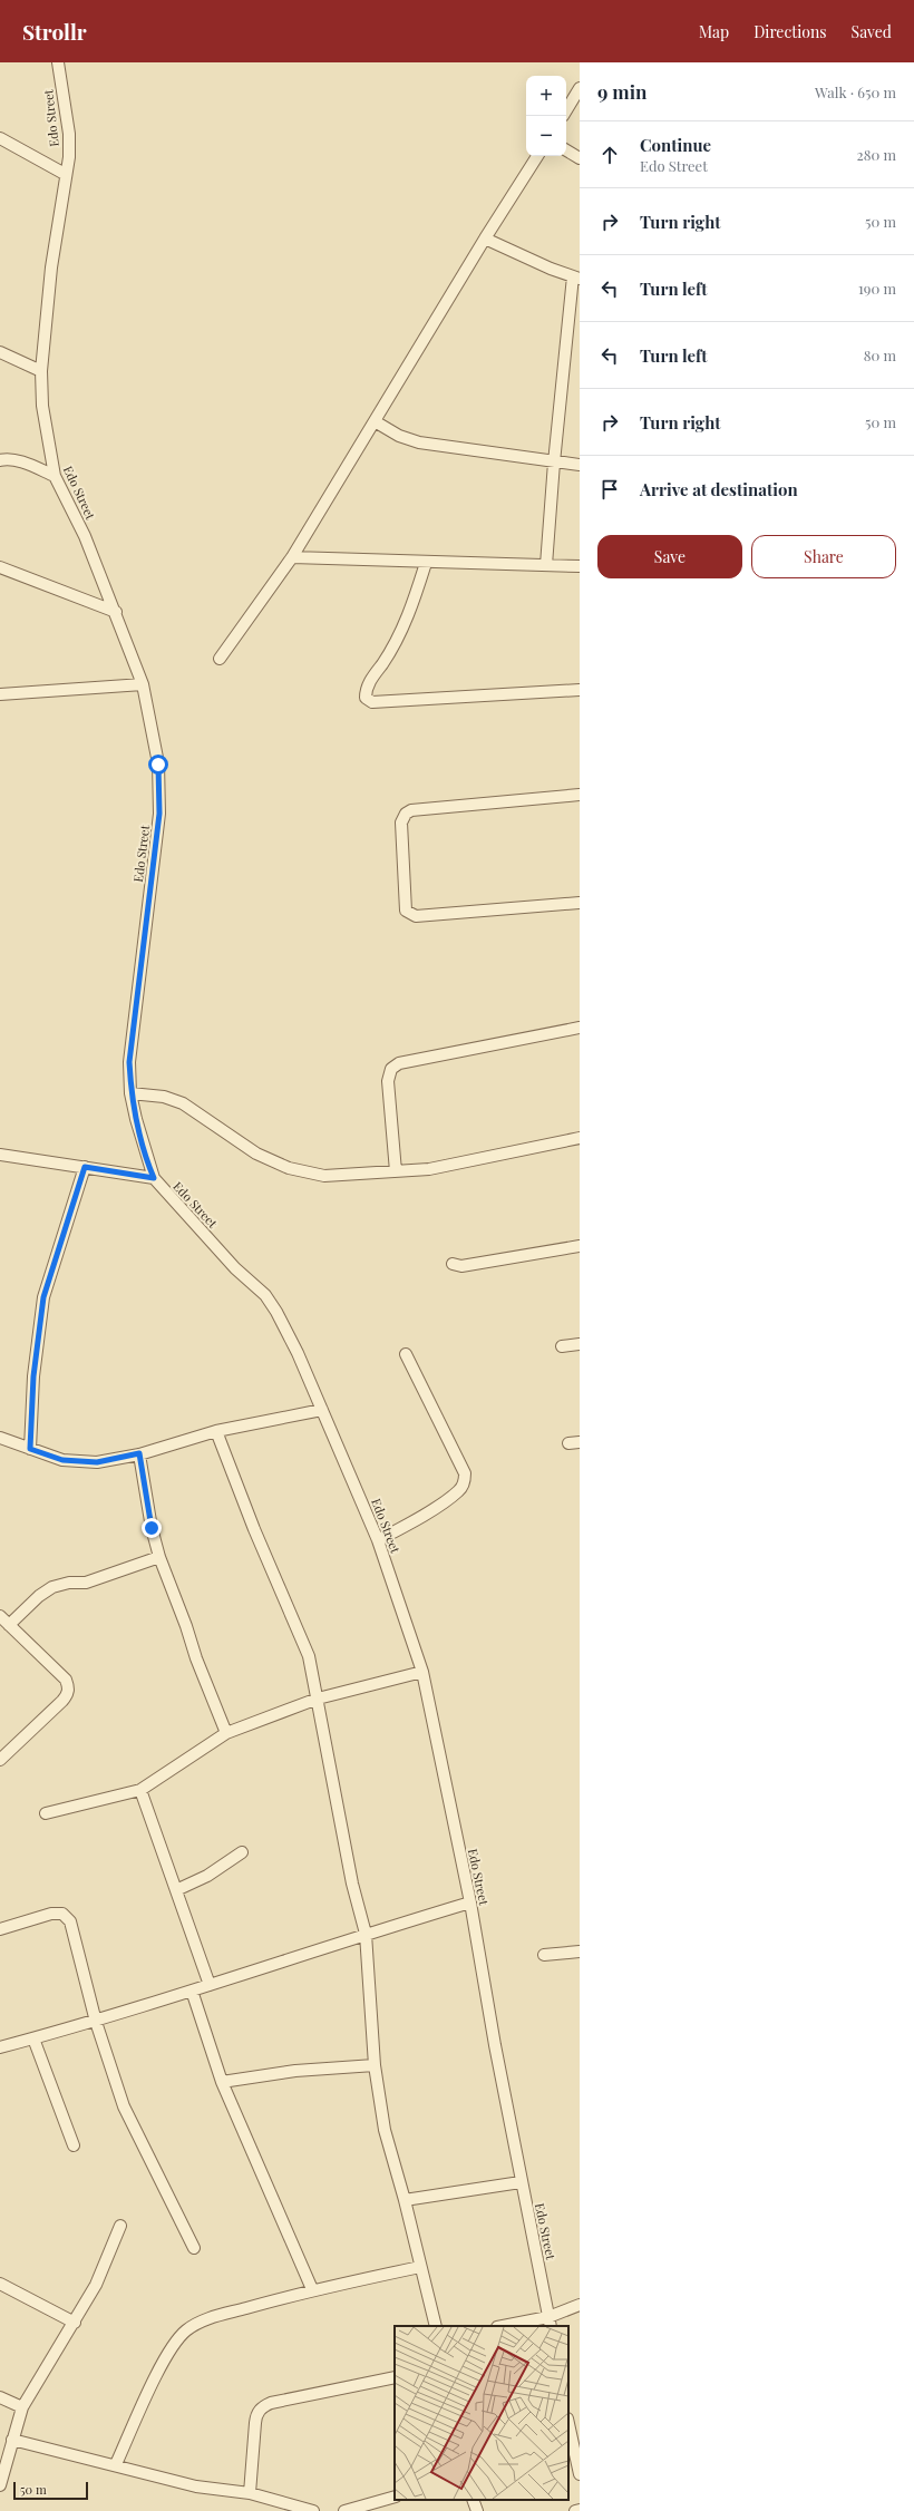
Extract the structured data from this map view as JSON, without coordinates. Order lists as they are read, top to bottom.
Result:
{
  "streets": {
    "street": ["Edo Street"]
  },
  "scale_bar": "50 m",
  "page": {
    "header": "Strollr",
    "nav": ["Map", "Directions", "Saved"],
    "heading": ["9 min", "Walk · 650 m"],
    "map_buttons": ["+", "−"],
    "list": [
      ["Continue", "Edo Street", "280 m"],
      ["Turn right", "50 m"],
      ["Turn left", "190 m"],
      ["Turn left", "80 m"],
      ["Turn right", "50 m"],
      "Arrive at destination"
    ],
    "buttons": ["Save", "Share"],
    "scale": "50 m"
  }
}
